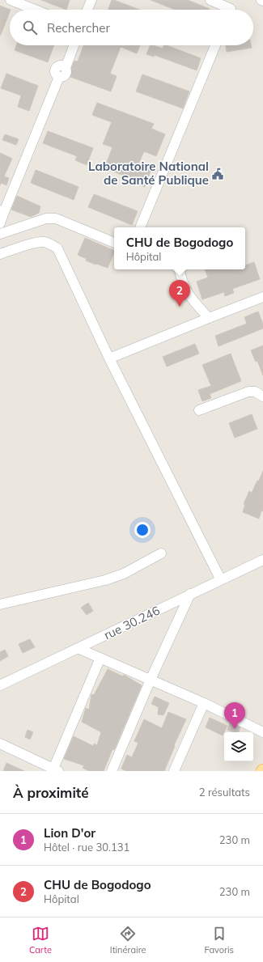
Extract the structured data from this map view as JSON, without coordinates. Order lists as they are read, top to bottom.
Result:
{
  "streets": {
    "street": ["rue 30.246"]
  },
  "places": {
    "public building": ["Laboratoire National de Santé Publique"]
  },
  "page": {
    "search": "Rechercher",
    "popup": ["CHU de Bogodogo", "Hôpital"],
    "pins": ["2", "1"],
    "heading": ["À proximité", "2 résultats"],
    "list": [
      {
        "mark": "1",
        "name": "Lion D'or",
        "note": "Hôtel · rue 30.131",
        "value": "230 m"
      },
      {
        "mark": "2",
        "name": "CHU de Bogodogo",
        "note": "Hôpital",
        "value": "230 m"
      }
    ],
    "nav": ["Carte", "Itinéraire", "Favoris"]
  }
}
